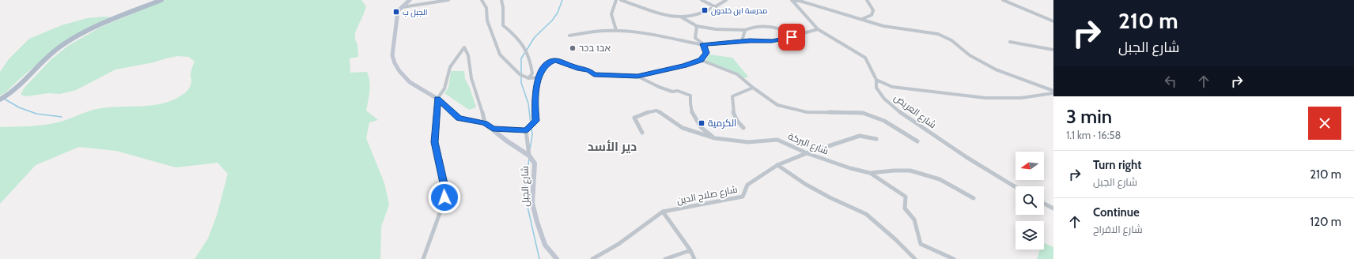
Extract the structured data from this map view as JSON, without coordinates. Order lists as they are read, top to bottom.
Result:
{
  "streets": {
    "street": [
      "شارع العريض",
      "شارع البركة",
      "شارع الجبل",
      "شارع صلاح الدين"
    ]
  },
  "crossings": [
    ["شارع البركة", "شارع صلاح الدين"]
  ],
  "districts": ["دير الأسد"],
  "places": {
    "transit": ["مدرسة ابن خلدون", "الجبل ب", "الكرمية"],
    "other": ["אבו בכר"]
  },
  "north": "left",
  "page": {
    "turn": ["210 m", "شارع الجبل"],
    "heading": ["3 min", "1.1 km · 16:58"],
    "list": [
      {
        "name": "Turn right",
        "note": "شارع الجبل",
        "value": "210 m"
      },
      {
        "name": "Continue",
        "note": "شارع الافراح",
        "value": "120 m"
      }
    ]
  }
}
